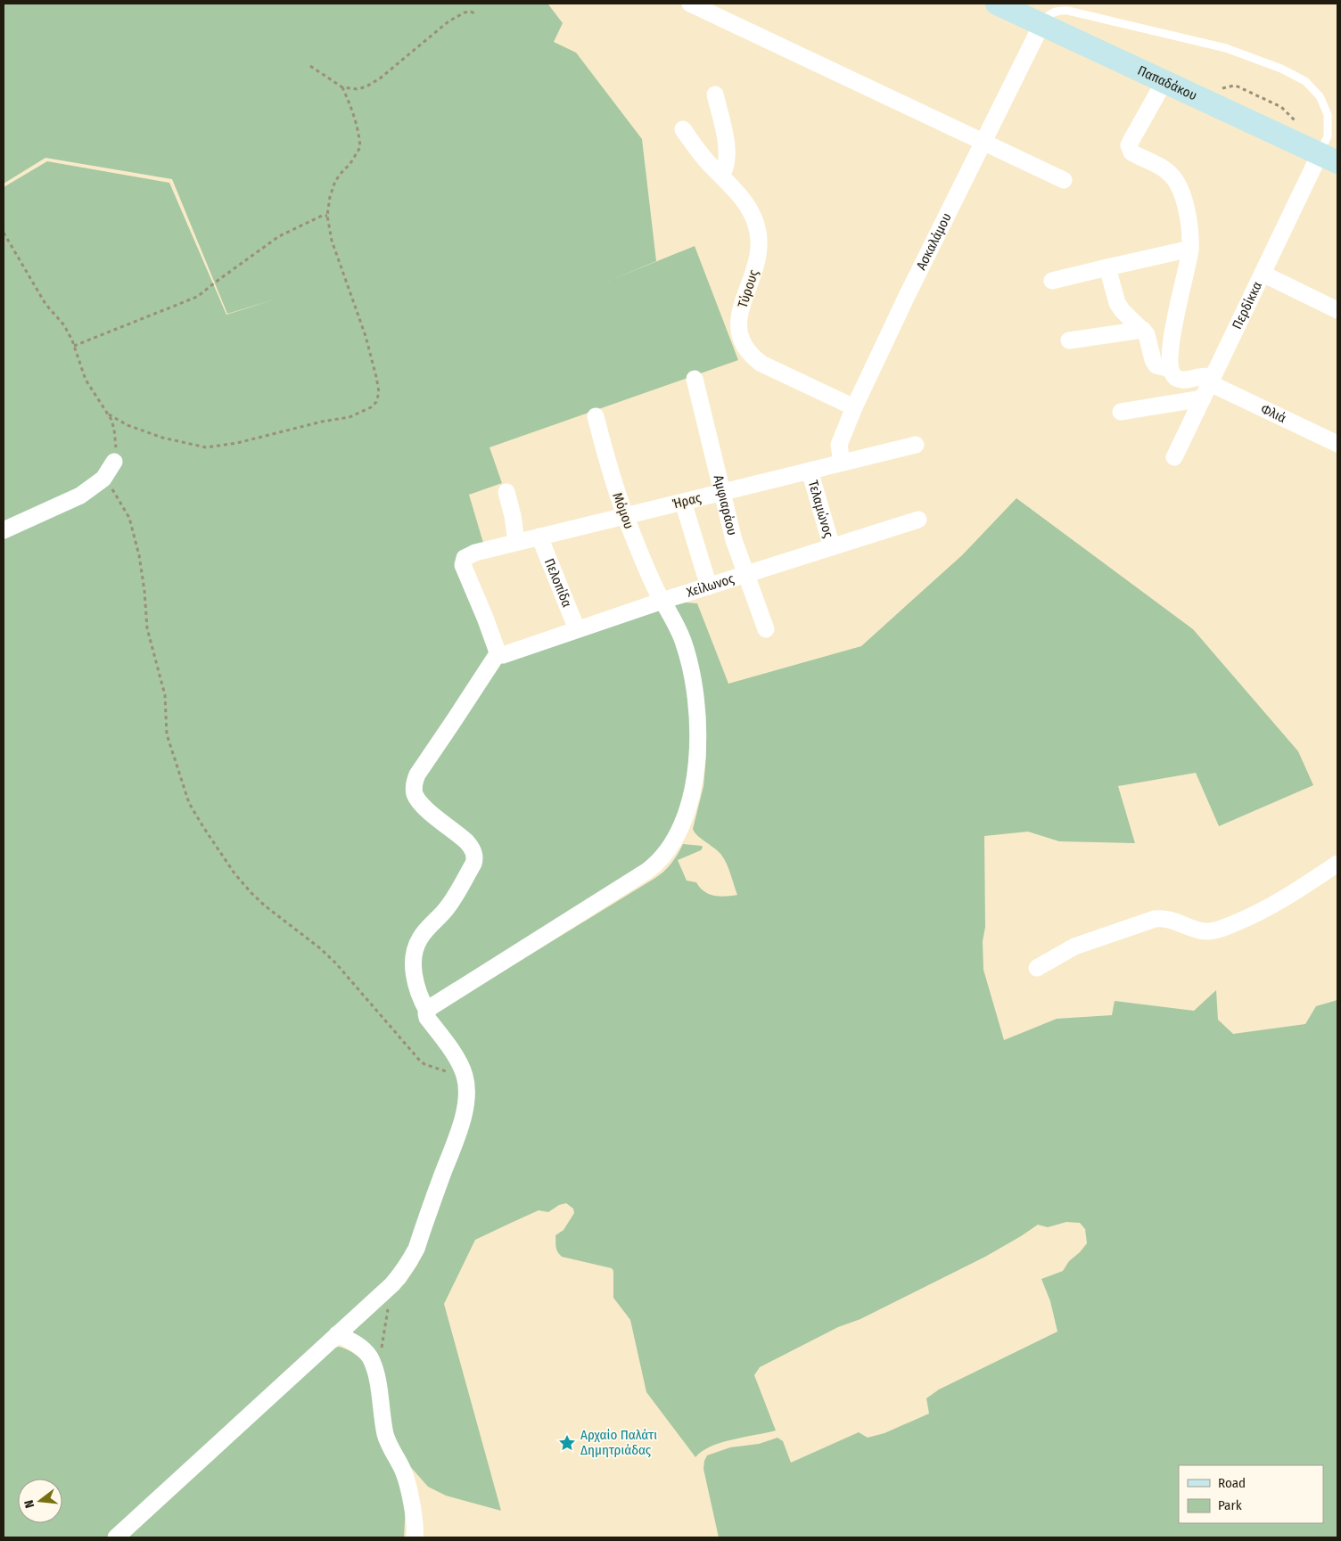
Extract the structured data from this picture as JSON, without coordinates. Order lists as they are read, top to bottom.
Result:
{
  "streets": {
    "street": [
      "Παπαδάκου",
      "Ασκαλάμου",
      "Τύρους",
      "Περδίκκα",
      "Φλιά",
      "Ήρας",
      "Αμφιαράου",
      "Τελαμώνος",
      "Μόμου",
      "Πελοπίδα",
      "Χείλωνος"
    ]
  },
  "crossings": [
    ["Παπαδάκου", "Ασκαλάμου"],
    ["Παπαδάκου", "Περδίκκα"],
    ["Ασκαλάμου", "Τύρους"],
    ["Ασκαλάμου", "Ήρας"],
    ["Περδίκκα", "Φλιά"],
    ["Ήρας", "Αμφιαράου"],
    ["Ήρας", "Τελαμώνος"],
    ["Ήρας", "Μόμου"],
    ["Ήρας", "Πελοπίδα"],
    ["Ήρας", "Χείλωνος"],
    ["Αμφιαράου", "Χείλωνος"],
    ["Τελαμώνος", "Χείλωνος"],
    ["Μόμου", "Χείλωνος"],
    ["Πελοπίδα", "Χείλωνος"]
  ],
  "places": {
    "place": ["Αρχαίο Παλάτι Δημητριάδας"]
  },
  "legend": ["Road", "Park"],
  "north": "left"
}
